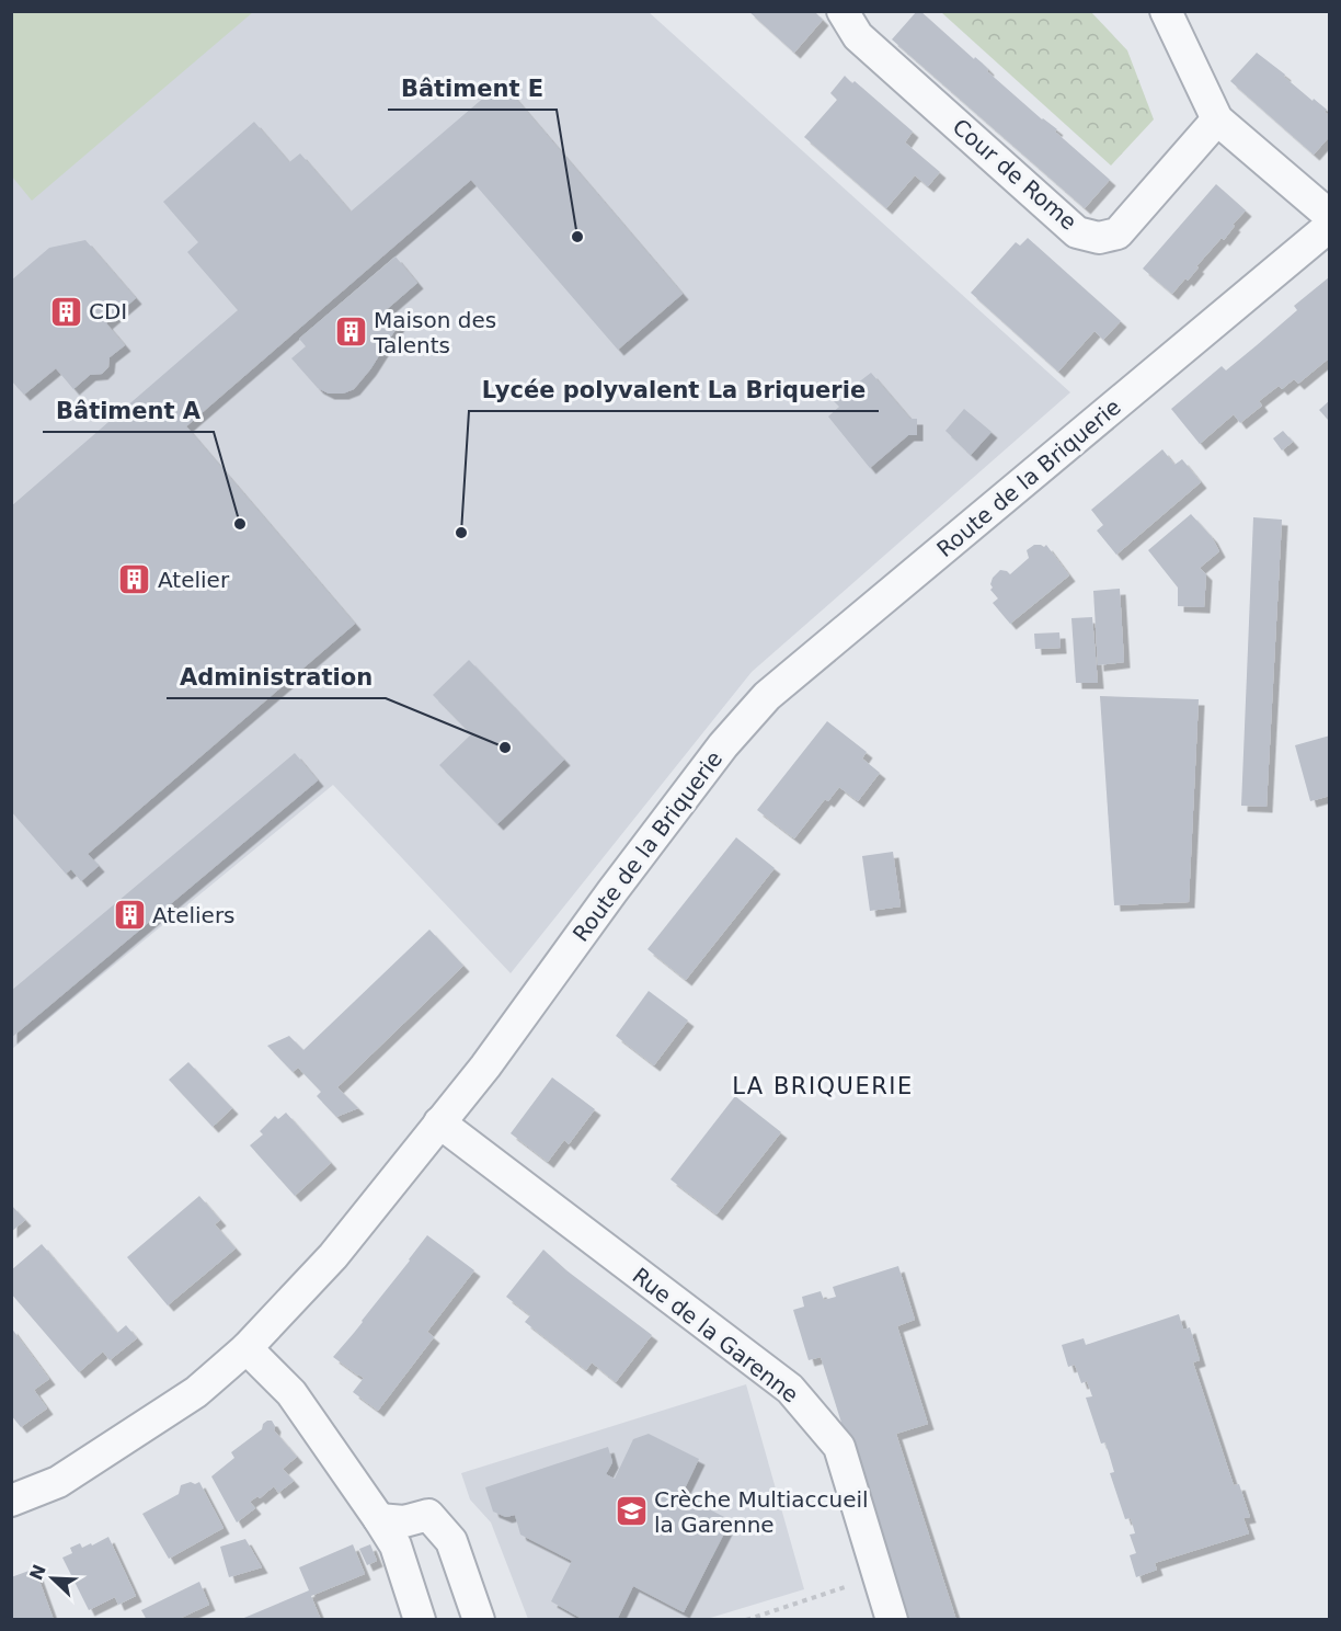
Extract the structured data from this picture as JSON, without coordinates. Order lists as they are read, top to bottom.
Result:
{
  "streets": {
    "street": ["Cour de Rome", "Route de la Briquerie", "Rue de la Garenne"]
  },
  "crossings": [
    ["Route de la Briquerie", "Rue de la Garenne"]
  ],
  "districts": ["LA BRIQUERIE"],
  "places": {
    "other": [
      "Bâtiment E",
      "Bâtiment A",
      "Lycée polyvalent La Briquerie",
      "Administration"
    ],
    "building": [
      "CDI",
      "Maison des Talents",
      "Atelier",
      "Ateliers"
    ],
    "school or university": ["Crèche Multiaccueil la Garenne"]
  },
  "north": "top left"
}
